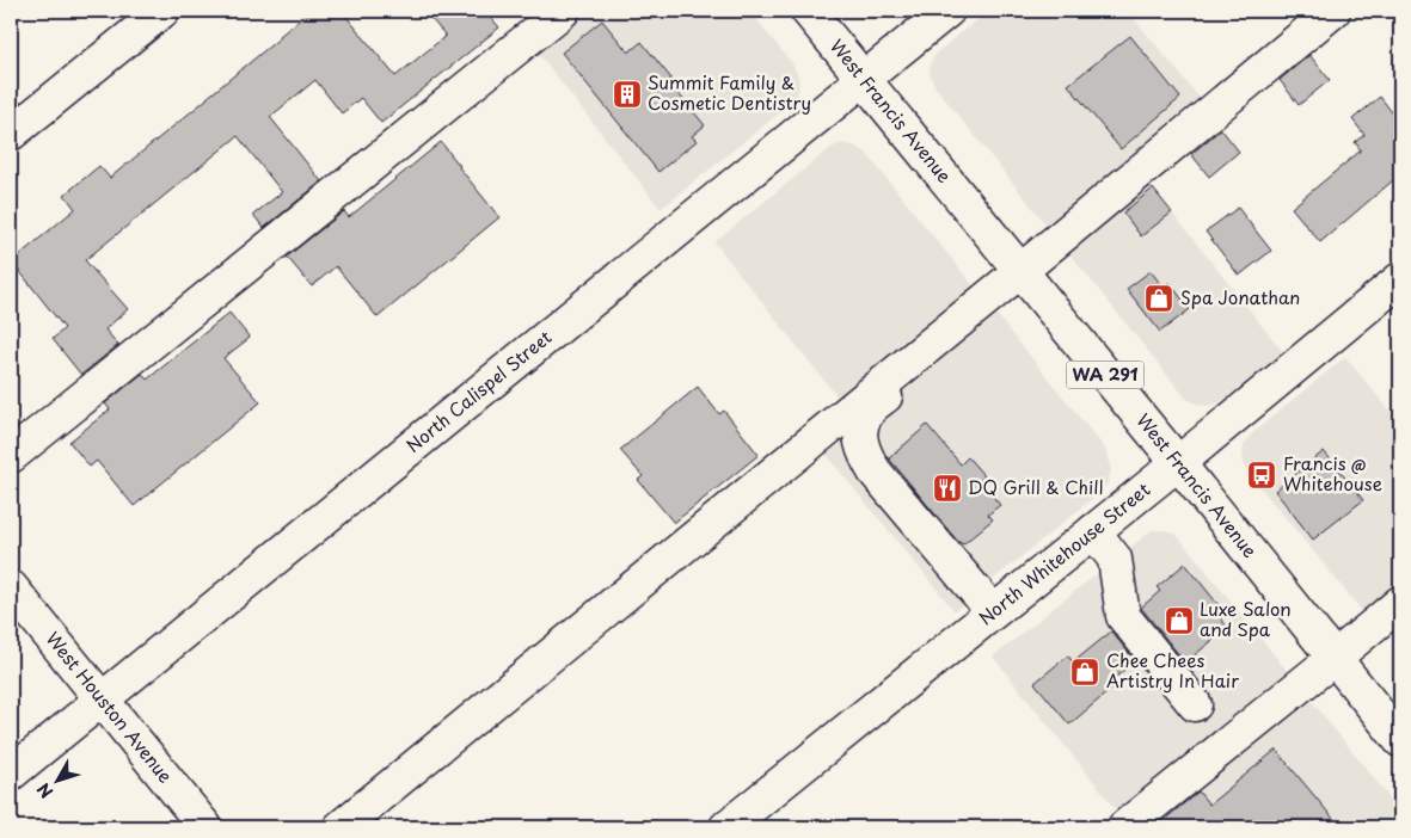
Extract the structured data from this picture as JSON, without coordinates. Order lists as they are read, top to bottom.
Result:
{
  "streets": {
    "street": [
      "West Francis Avenue",
      "WA 291",
      "North Calispel Street",
      "North Whitehouse Street",
      "West Houston Avenue"
    ]
  },
  "crossings": [
    ["West Francis Avenue", "North Calispel Street"],
    ["West Francis Avenue", "North Whitehouse Street"],
    ["North Calispel Street", "West Houston Avenue"]
  ],
  "places": {
    "building": ["Summit Family & Cosmetic Dentistry"],
    "shop": ["Spa Jonathan", "Luxe Salon and Spa", "Chee Chees Artistry In Hair"],
    "bus stop": ["Francis @ Whitehouse"],
    "restaurant": ["DQ Grill & Chill"]
  },
  "north": "bottom left"
}
